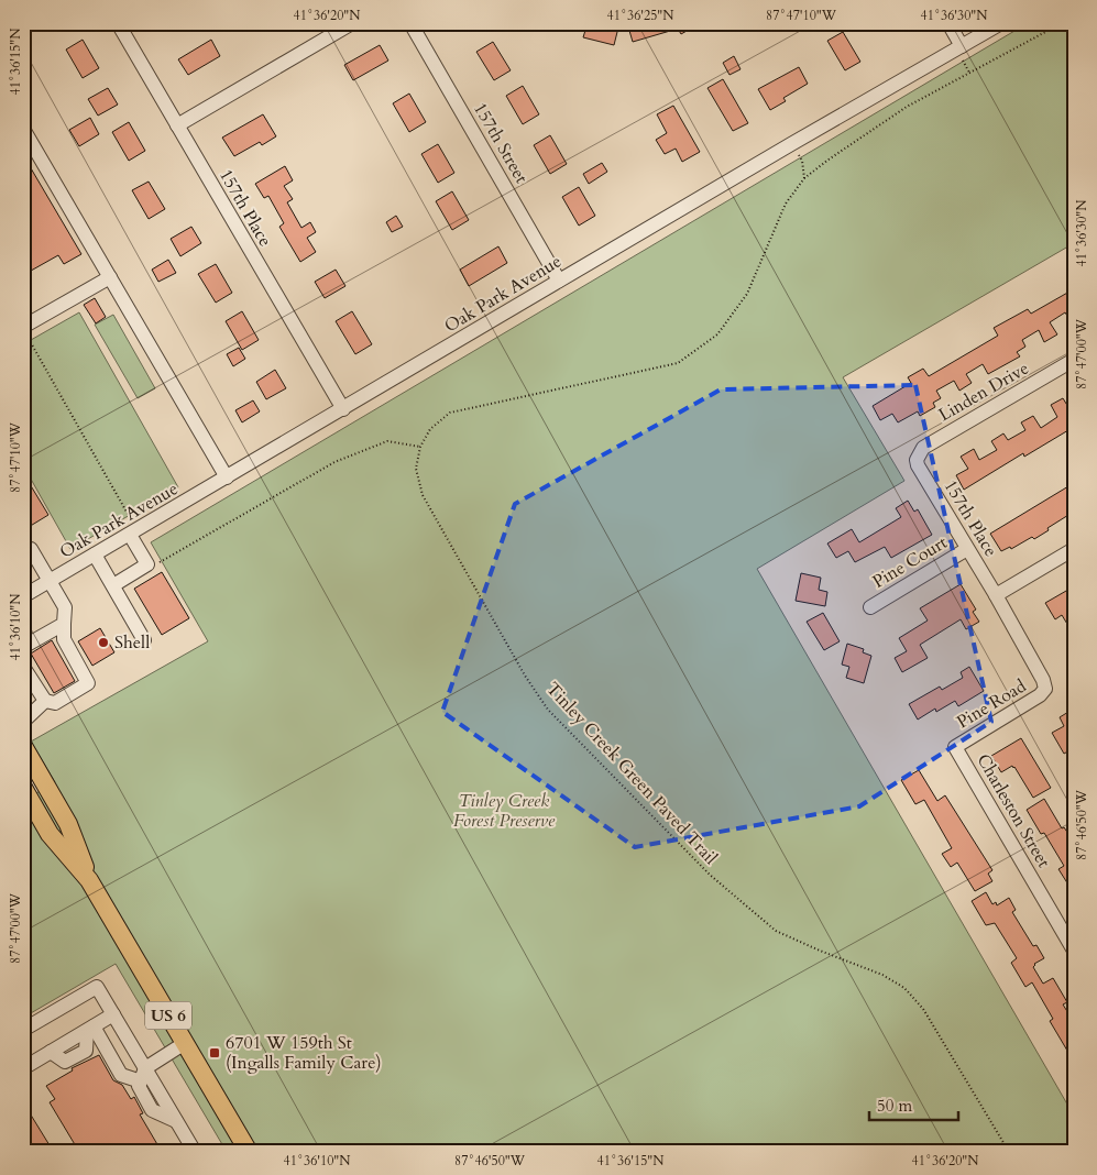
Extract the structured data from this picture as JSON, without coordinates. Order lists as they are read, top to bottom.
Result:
{
  "streets": {
    "main road": ["US 6"],
    "street": [
      "157th Street",
      "157th Place",
      "Oak Park Avenue",
      "Linden Drive",
      "Pine Court",
      "Pine Road",
      "Charleston Street"
    ],
    "path": ["Tinley Creek Green Paved Trail"]
  },
  "crossings": [
    ["157th Street", "Oak Park Avenue"],
    ["157th Place", "Oak Park Avenue"],
    ["157th Place", "Linden Drive"],
    ["157th Place", "Pine Court"],
    ["157th Place", "Pine Road"],
    ["Pine Road", "Charleston Street"]
  ],
  "parks": ["Tinley Creek Forest Preserve"],
  "places": {
    "other": ["Shell"],
    "transit": ["6701 W 159th St (Ingalls Family Care)"]
  },
  "scale_bar": "50 m",
  "coordinates": [
    "41°36'20\"N",
    "41°36'25\"N",
    "87°47'10\"W",
    "41°36'30\"N",
    "41°36'15\"N",
    "87°47'00\"W",
    "41°36'10\"N",
    "87°46'50\"W"
  ]
}
